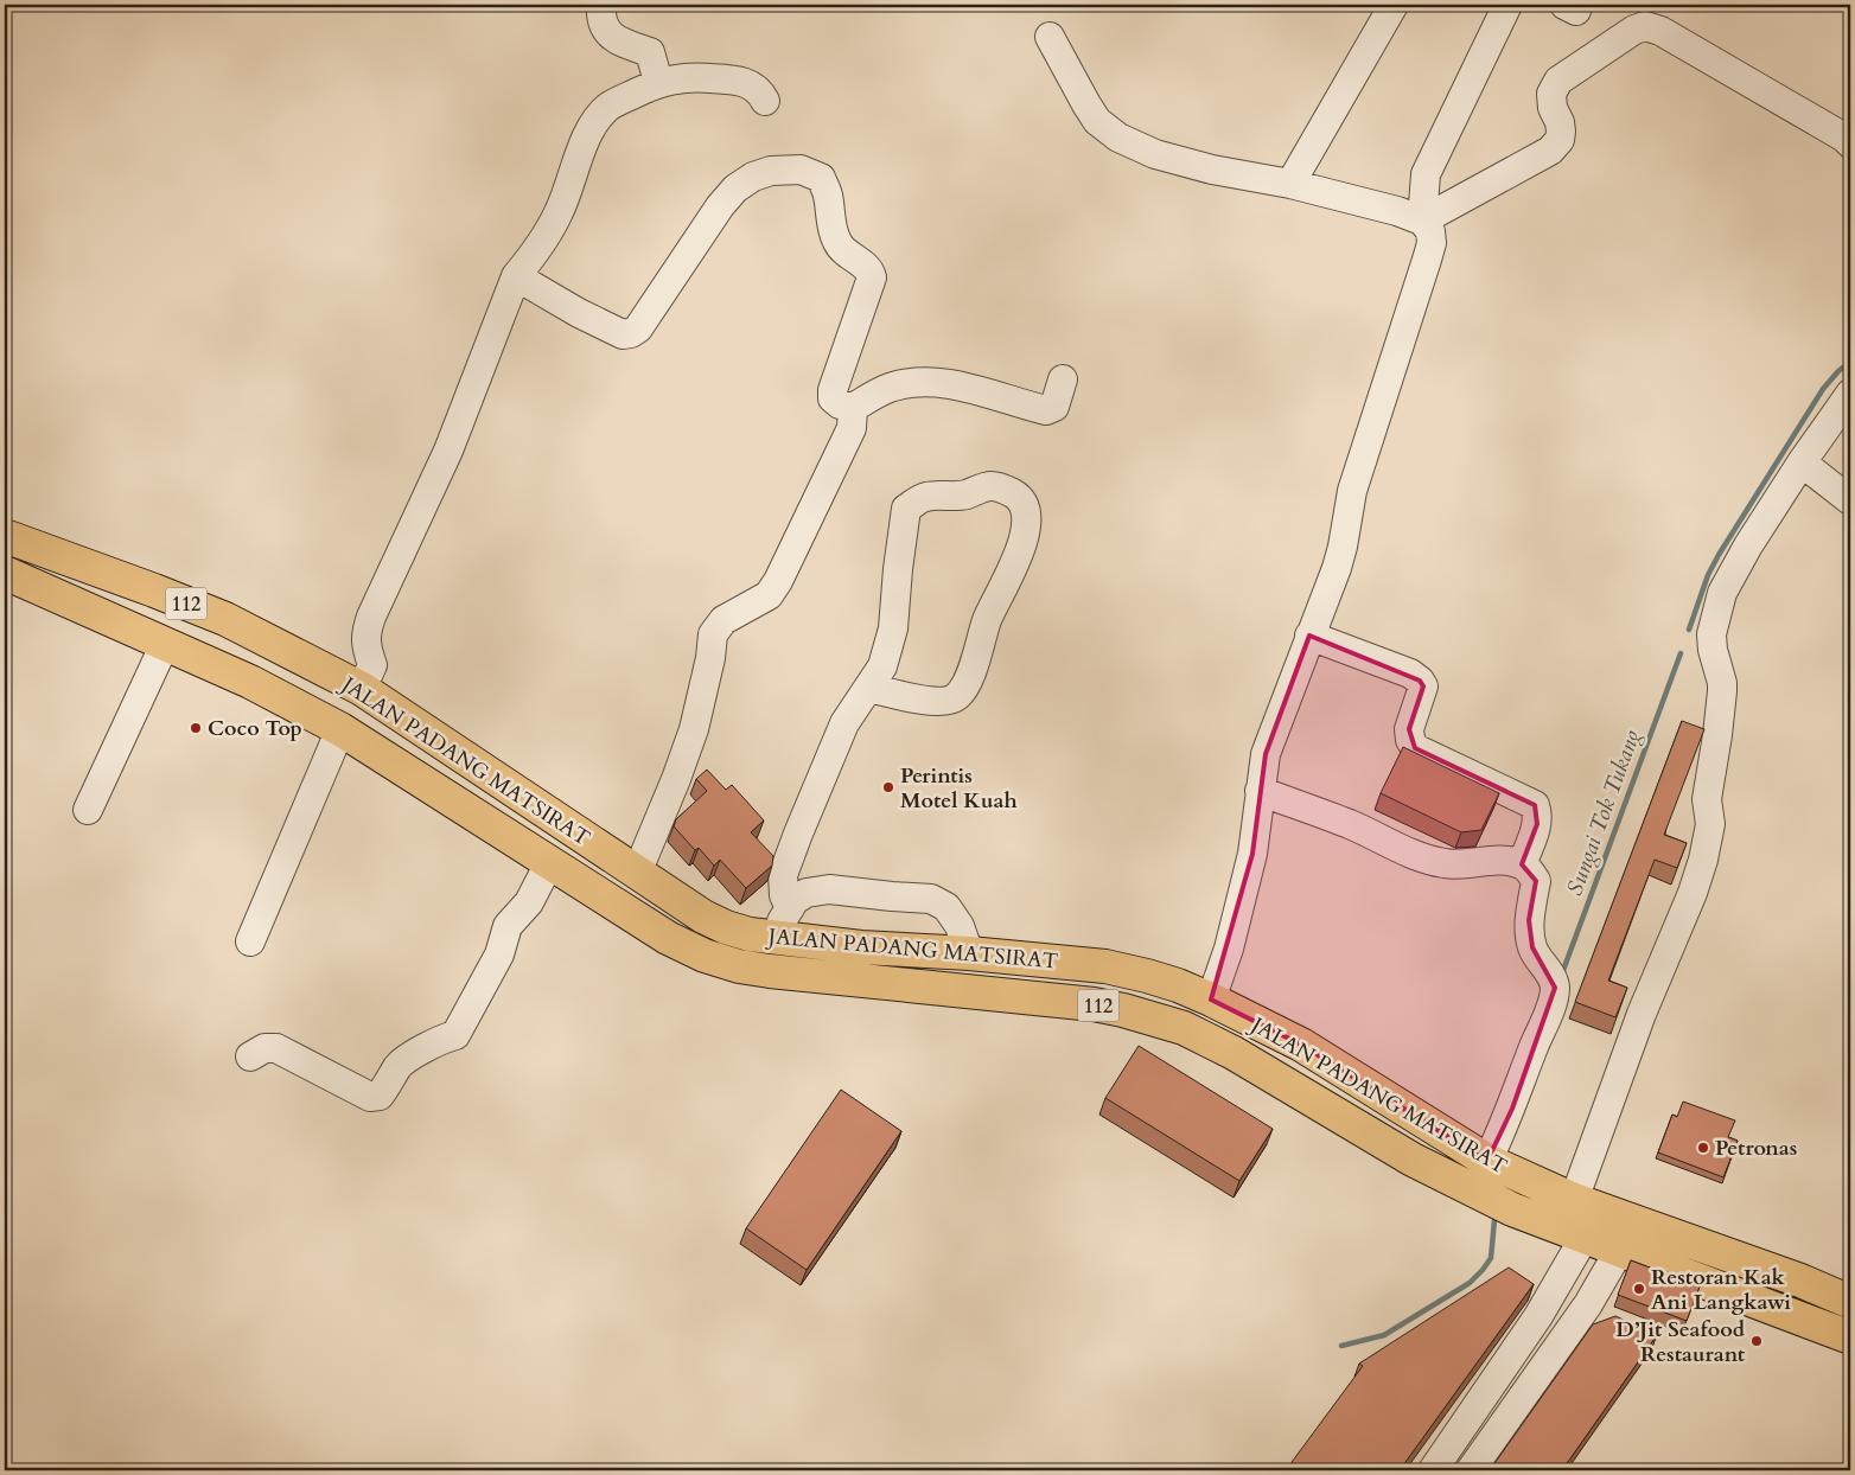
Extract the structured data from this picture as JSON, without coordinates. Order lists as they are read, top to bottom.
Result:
{
  "streets": {
    "main road": ["112", "JALAN PADANG MATSIRAT"]
  },
  "water": ["Sungai Tok Tukang"],
  "places": [
    "Coco Top",
    "Perintis Motel Kuah",
    "Petronas",
    "Restoran Kak Ani Langkawi",
    "D’Jit Seafood Restaurant"
  ]
}
